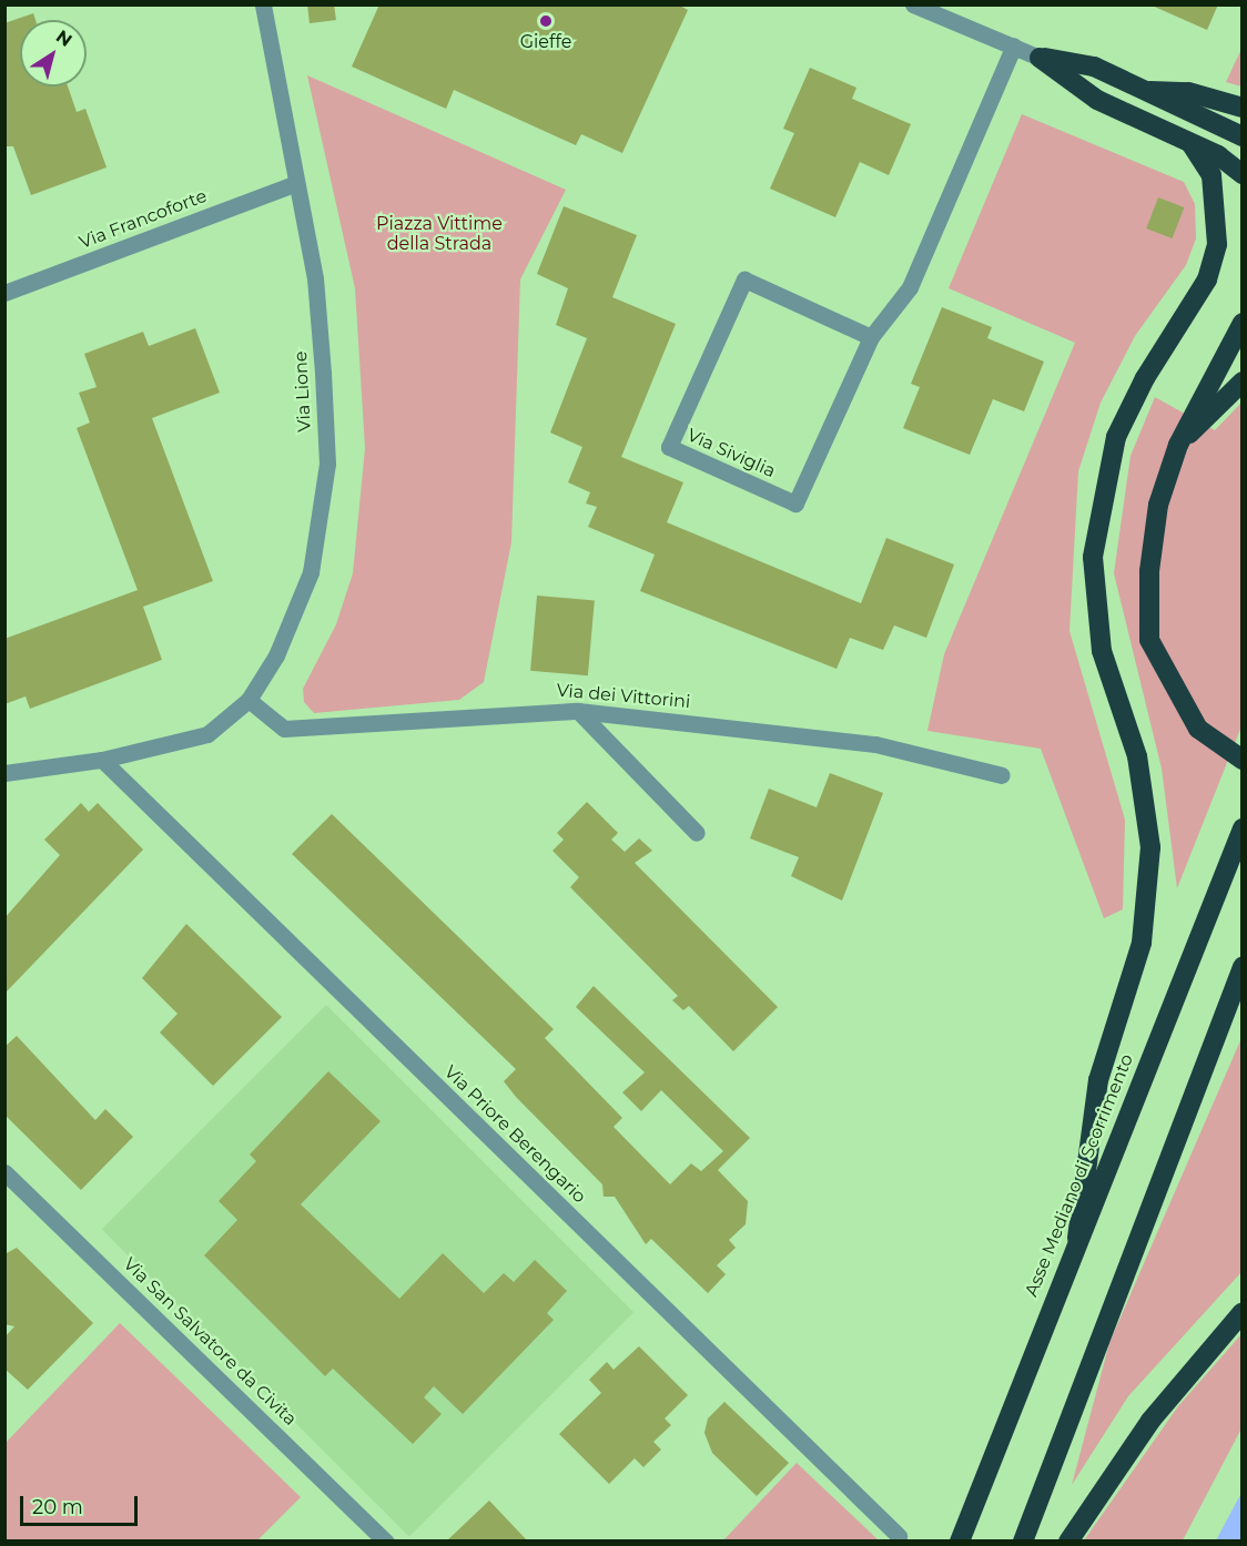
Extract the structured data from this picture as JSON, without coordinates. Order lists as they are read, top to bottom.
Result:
{
  "streets": {
    "highway": ["Asse Mediano di Scorrimento"],
    "street": [
      "Via Francoforte",
      "Via Lione",
      "Via Siviglia",
      "Via dei Vittorini",
      "Via Priore Berengario",
      "Via San Salvatore da Civita"
    ]
  },
  "crossings": [
    ["Via Francoforte", "Via Lione"],
    ["Via Lione", "Via dei Vittorini"],
    ["Via Lione", "Via Priore Berengario"]
  ],
  "parks": ["Piazza Vittime della Strada"],
  "places": ["Gieffe"],
  "scale_bar": "20 m",
  "north": "top right"
}
